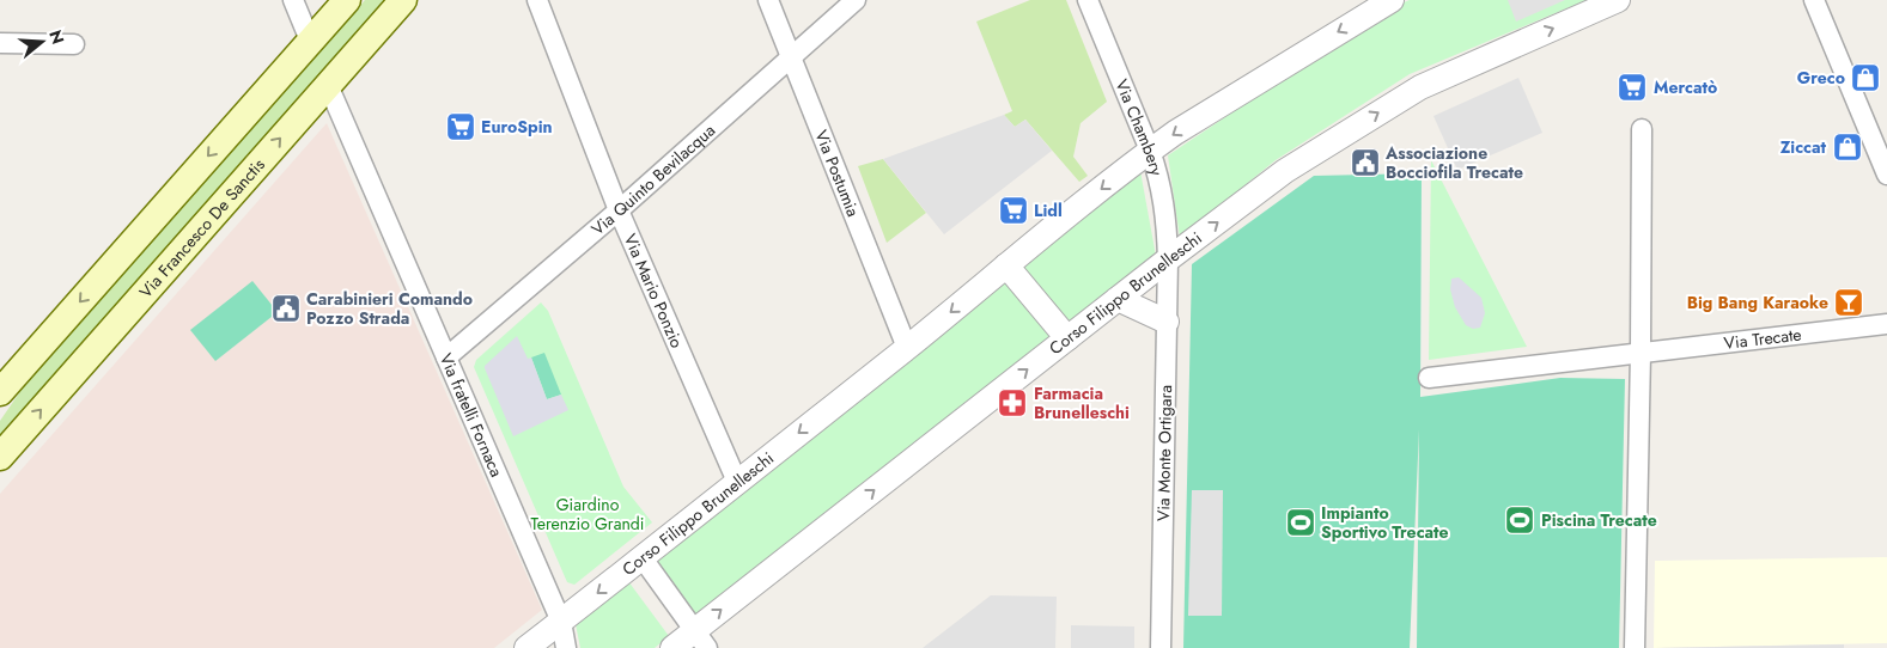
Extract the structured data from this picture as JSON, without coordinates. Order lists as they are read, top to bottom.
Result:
{
  "streets": {
    "main road": ["Via Francesco De Sanctis"],
    "street": [
      "Via Chambery",
      "Via Postumia",
      "Via Quinto Bevilacqua",
      "Via Mario Ponzio",
      "Corso Filippo Brunelleschi",
      "Via Trecate",
      "Via fratelli Fornaca",
      "Via Monte Ortigara"
    ]
  },
  "crossings": [
    ["Via Chambery", "Corso Filippo Brunelleschi"],
    ["Via Chambery", "Via Monte Ortigara"],
    ["Via Postumia", "Via Quinto Bevilacqua"],
    ["Via Postumia", "Corso Filippo Brunelleschi"],
    ["Via Quinto Bevilacqua", "Via Mario Ponzio"],
    ["Via Quinto Bevilacqua", "Via fratelli Fornaca"],
    ["Via Francesco De Sanctis", "Via fratelli Fornaca"],
    ["Via Mario Ponzio", "Corso Filippo Brunelleschi"],
    ["Corso Filippo Brunelleschi", "Via fratelli Fornaca"],
    ["Corso Filippo Brunelleschi", "Via Monte Ortigara"]
  ],
  "parks": ["Giardino Terenzio Grandi"],
  "places": {
    "shop": ["Greco", "Ziccat"],
    "supermarket": ["Mercatò", "EuroSpin", "Lidl"],
    "public building": ["Associazione Bocciofila Trecate", "Carabinieri Comando Pozzo Strada"],
    "bar": ["Big Bang Karaoke"],
    "pharmacy": ["Farmacia Brunelleschi"],
    "sports": ["Piscina Trecate", "Impianto Sportivo Trecate"]
  },
  "north": "right"
}
